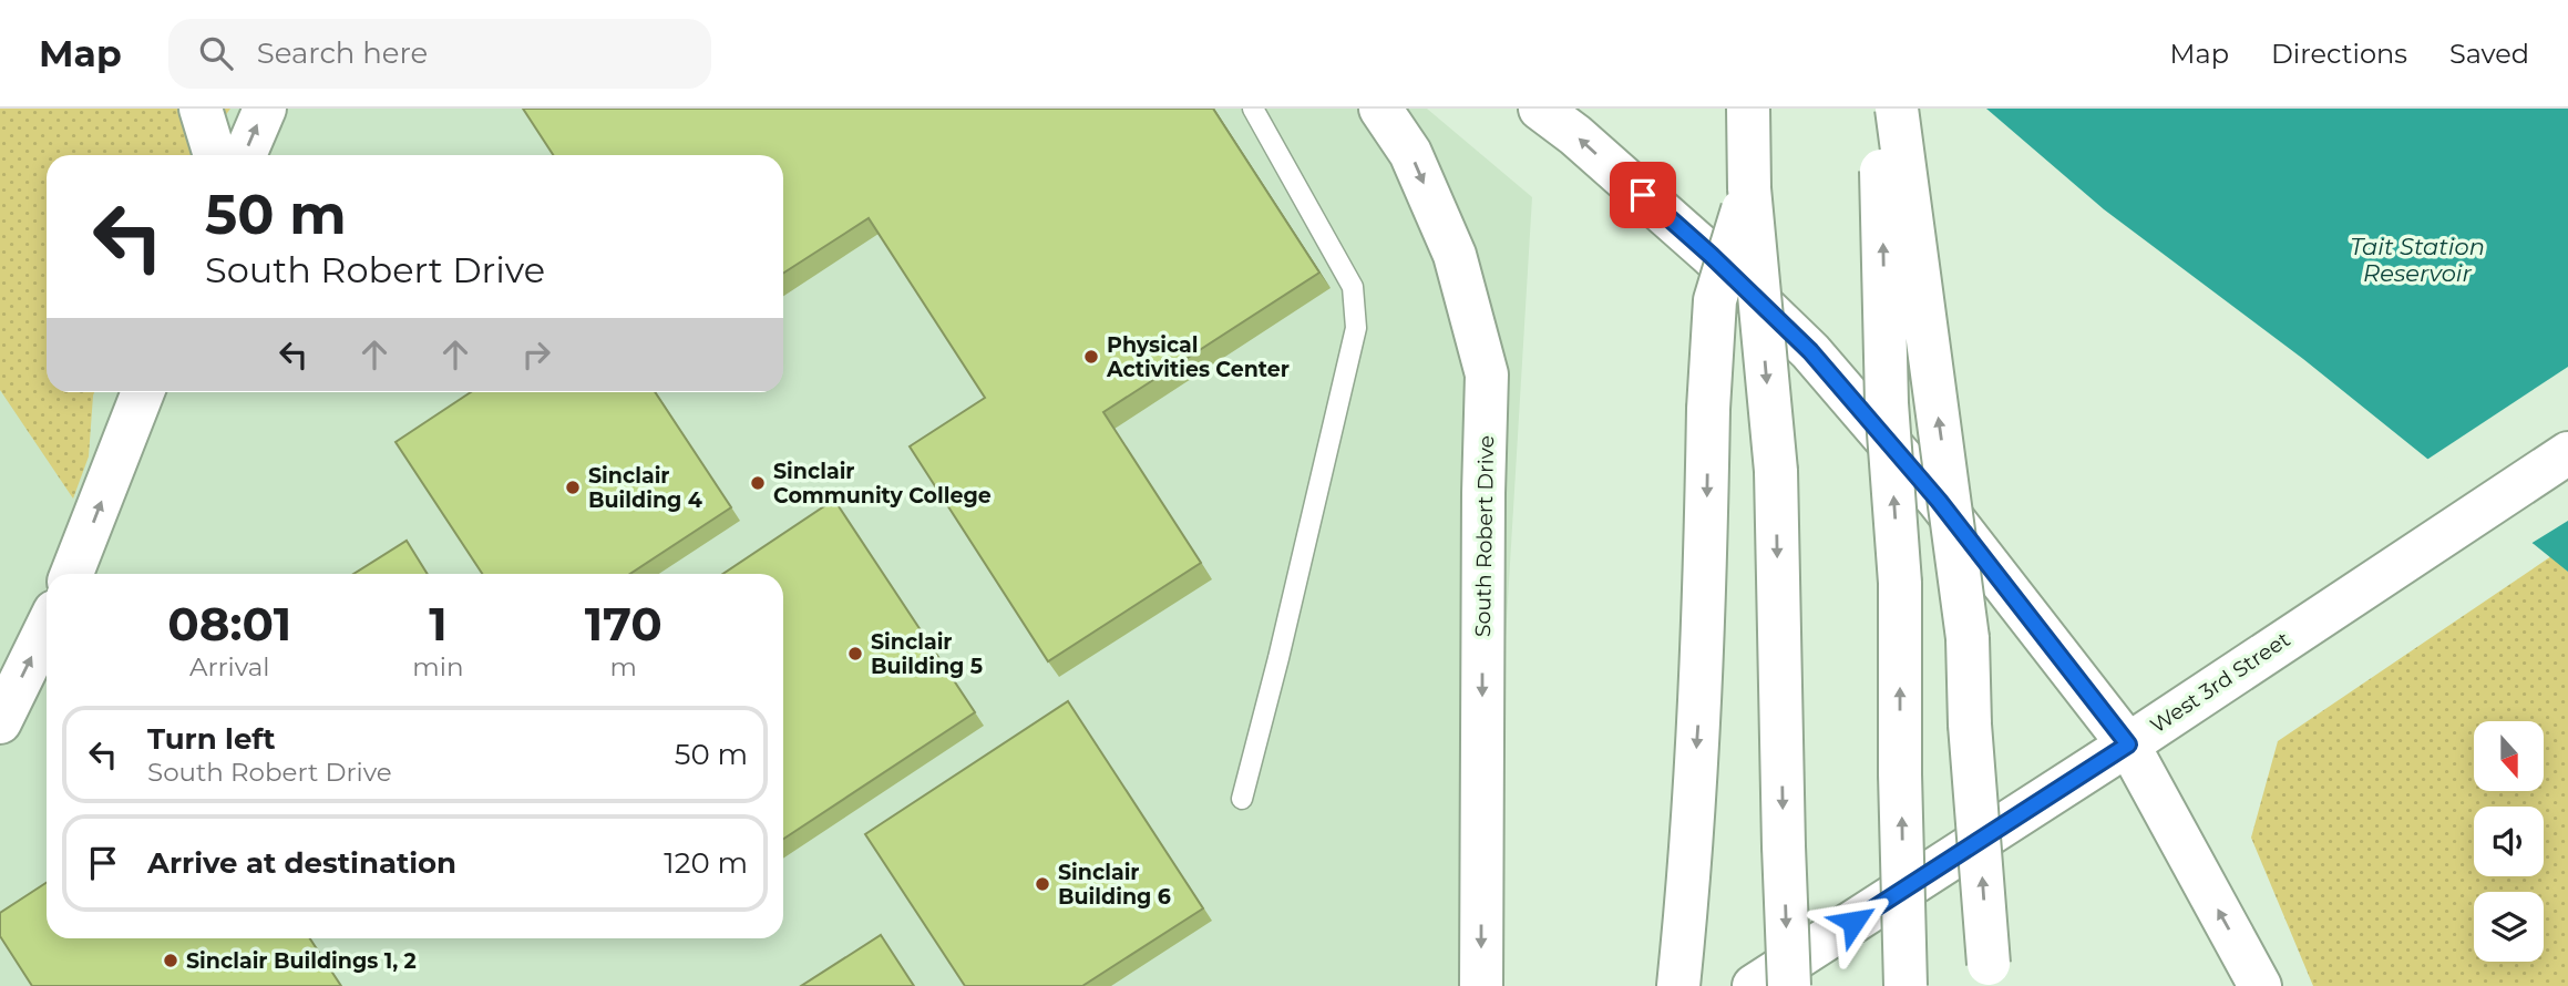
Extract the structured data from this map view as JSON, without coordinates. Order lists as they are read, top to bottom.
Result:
{
  "streets": {
    "main road": ["South Robert Drive", "West 3rd Street"]
  },
  "water": ["Tait Station Reservoir"],
  "places": [
    "Physical Activities Center",
    "Sinclair Community College",
    "Sinclair Building 4",
    "Sinclair Building 5",
    "Sinclair Building 6",
    "Sinclair Buildings 1, 2"
  ],
  "north": "bottom",
  "page": {
    "header": "Map",
    "search": "Search here",
    "nav": ["Map", "Directions", "Saved"],
    "turn": ["50 m", "South Robert Drive"],
    "eta": [
      "08:01",
      "Arrival",
      "1",
      "min",
      "170",
      "m"
    ],
    "list": [
      {
        "name": "Turn left",
        "note": "South Robert Drive",
        "value": "50 m"
      },
      {
        "name": "Arrive at destination",
        "value": "120 m"
      }
    ]
  }
}
